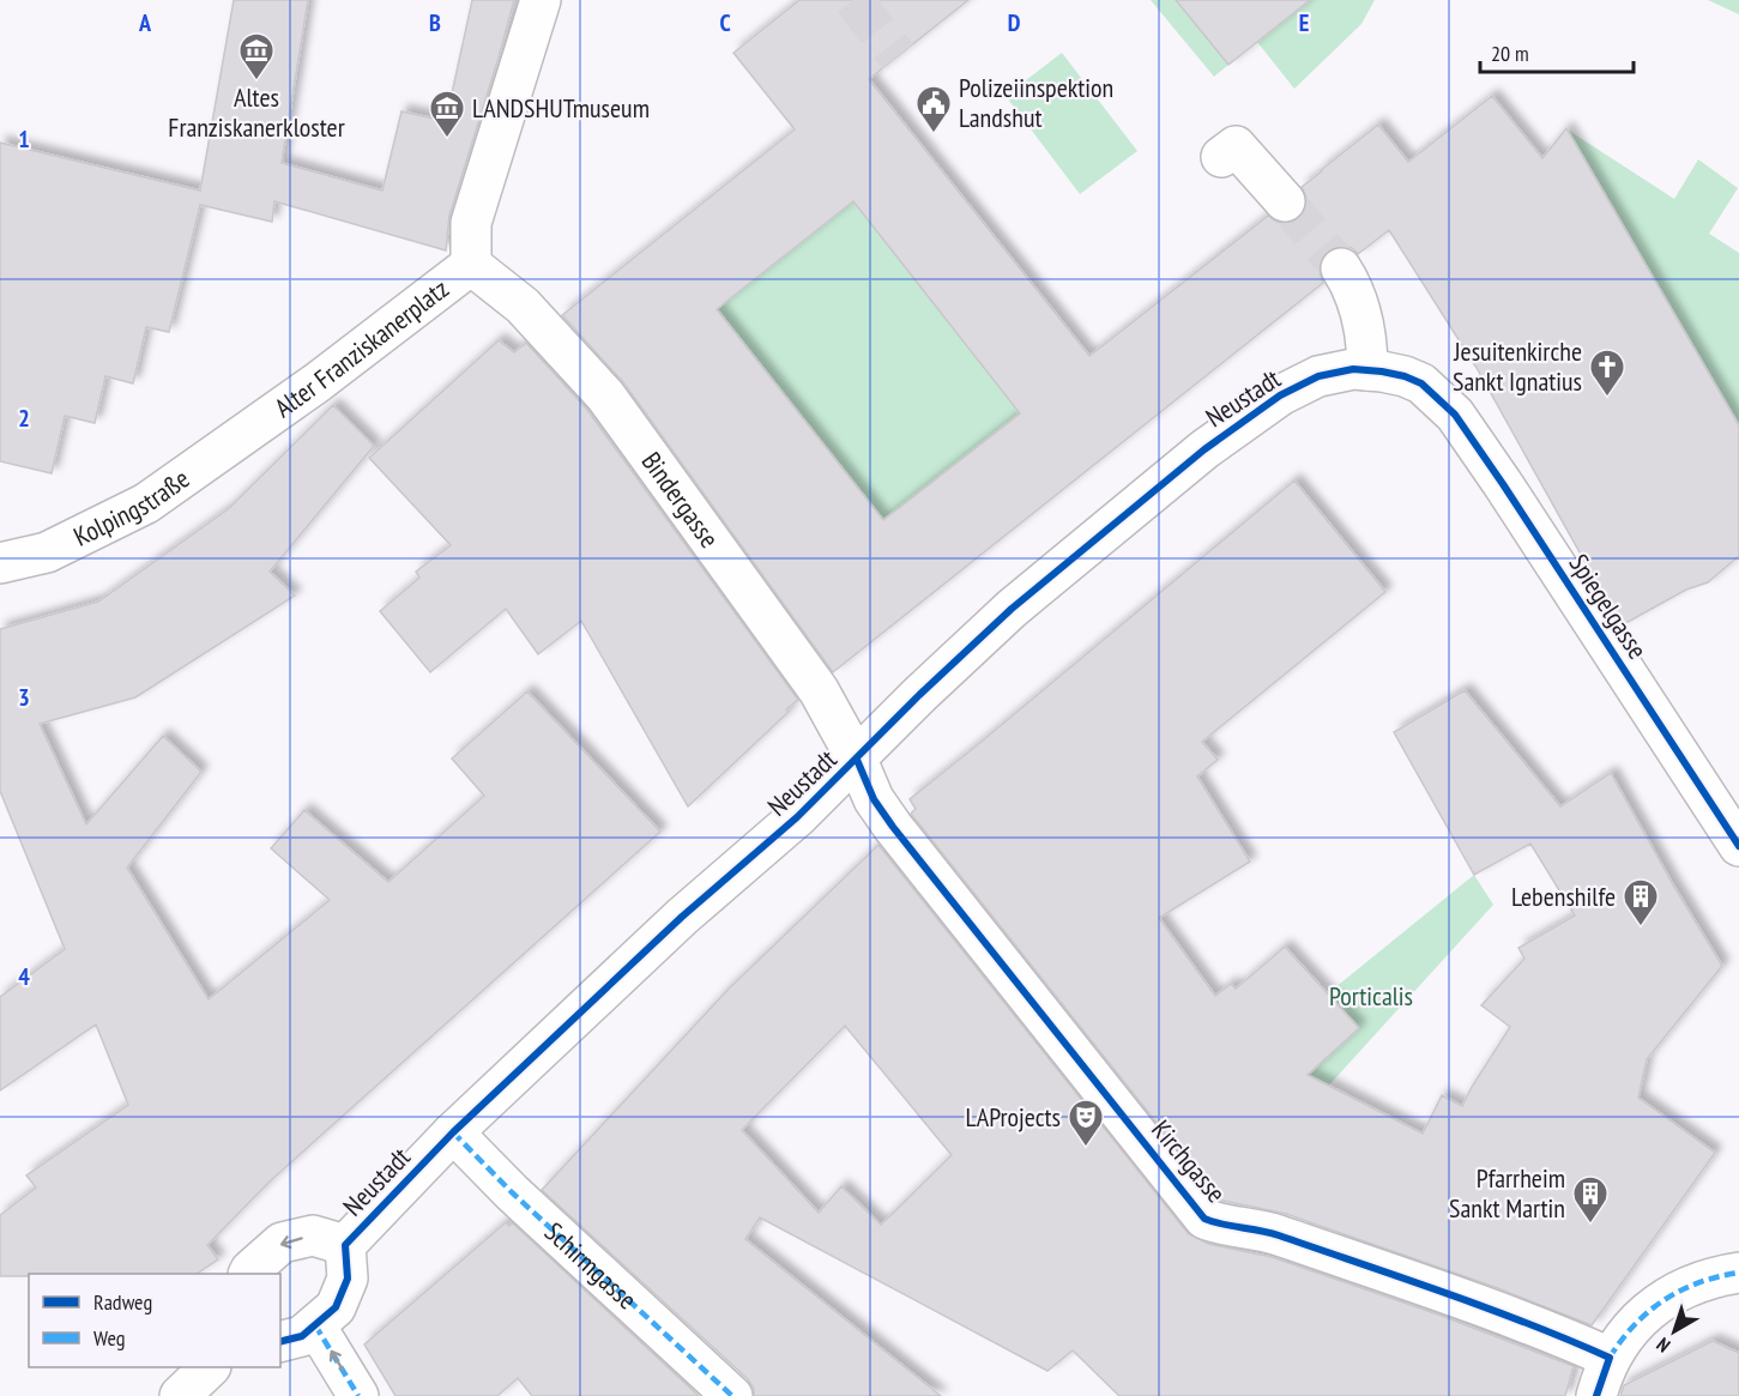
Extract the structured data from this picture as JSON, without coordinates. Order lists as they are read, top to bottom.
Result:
{
  "streets": {
    "street": [
      "Alter Franziskanerplatz",
      "Neustadt",
      "Bindergasse",
      "Kolpingstraße",
      "Spiegelgasse",
      "Kirchgasse",
      "Schirmgasse"
    ]
  },
  "crossings": [
    ["Alter Franziskanerplatz", "Bindergasse"],
    ["Alter Franziskanerplatz", "Kolpingstraße"],
    ["Neustadt", "Bindergasse"],
    ["Neustadt", "Spiegelgasse"],
    ["Neustadt", "Kirchgasse"],
    ["Neustadt", "Schirmgasse"],
    ["Bindergasse", "Kirchgasse"]
  ],
  "parks": ["Porticalis"],
  "places": {
    "museum": ["Altes Franziskanerkloster", "LANDSHUTmuseum"],
    "public building": ["Polizeiinspektion Landshut"],
    "church": ["Jesuitenkirche Sankt Ignatius"],
    "building": ["Lebenshilfe", "Pfarrheim Sankt Martin"],
    "theatre": ["LAProjects"]
  },
  "legend": ["Radweg", "Weg"],
  "scale_bar": "20 m",
  "north": "bottom left",
  "grid": {
    "columns": [
      "A",
      "B",
      "C",
      "D",
      "E"
    ],
    "rows": [
      "1",
      "2",
      "3",
      "4"
    ]
  }
}
